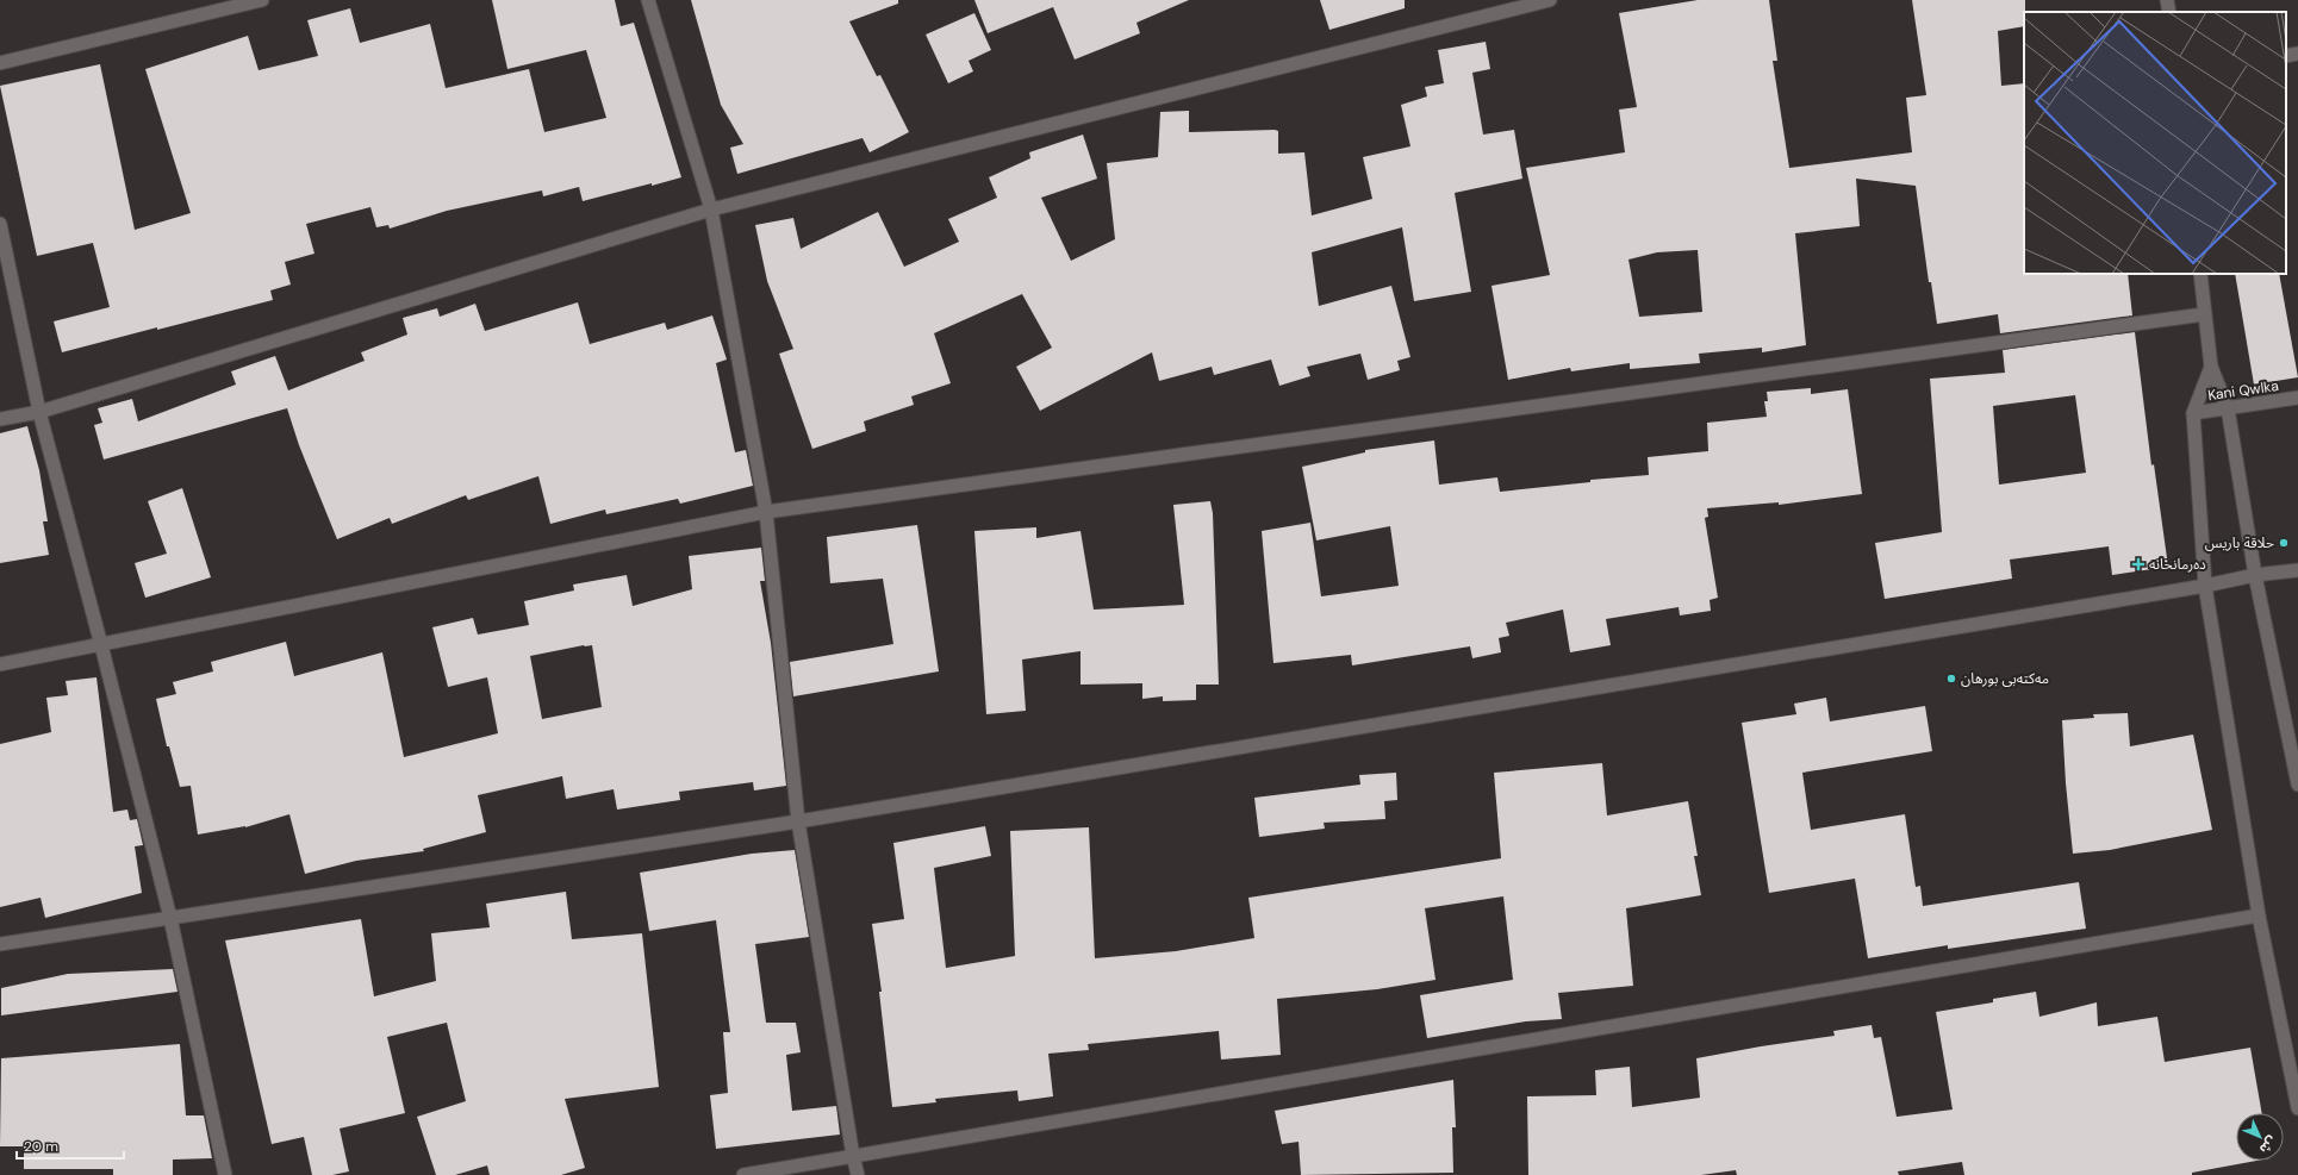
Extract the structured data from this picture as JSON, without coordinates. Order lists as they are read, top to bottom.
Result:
{
  "streets": {
    "street": ["Kani Qwlka"]
  },
  "places": {
    "other": ["حلاقة باریس", "مەکتەبی بورهان"],
    "health": ["دەرمانخانە"]
  },
  "scale_bar": "20 m",
  "north": "bottom right"
}
